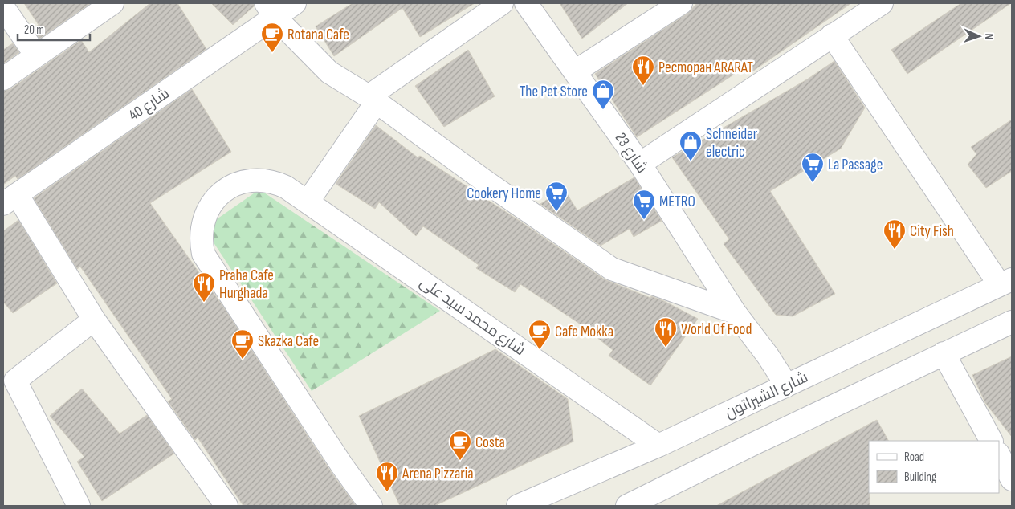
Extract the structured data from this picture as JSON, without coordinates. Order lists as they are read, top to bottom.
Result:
{
  "streets": {
    "street": [
      "شارع 40",
      "شارع 23",
      "شارع محمد سيد على",
      "شارع الشيراتون"
    ]
  },
  "crossings": [
    ["شارع 23", "شارع الشيراتون"],
    ["شارع محمد سيد على", "شارع الشيراتون"]
  ],
  "places": {
    "cafe": [
      "Rotana Cafe",
      "Cafe Mokka",
      "Skazka Cafe",
      "Costa"
    ],
    "restaurant": [
      "Ресторан ARARAT",
      "City Fish",
      "Praha Cafe Hurghada",
      "World Of Food",
      "Arena Pizzaria"
    ],
    "shop": ["The Pet Store", "Schneider electric"],
    "supermarket": ["La Passage", "Cookery Home", "METRO"]
  },
  "legend": ["Road", "Building"],
  "scale_bar": "20 m",
  "north": "right"
}
